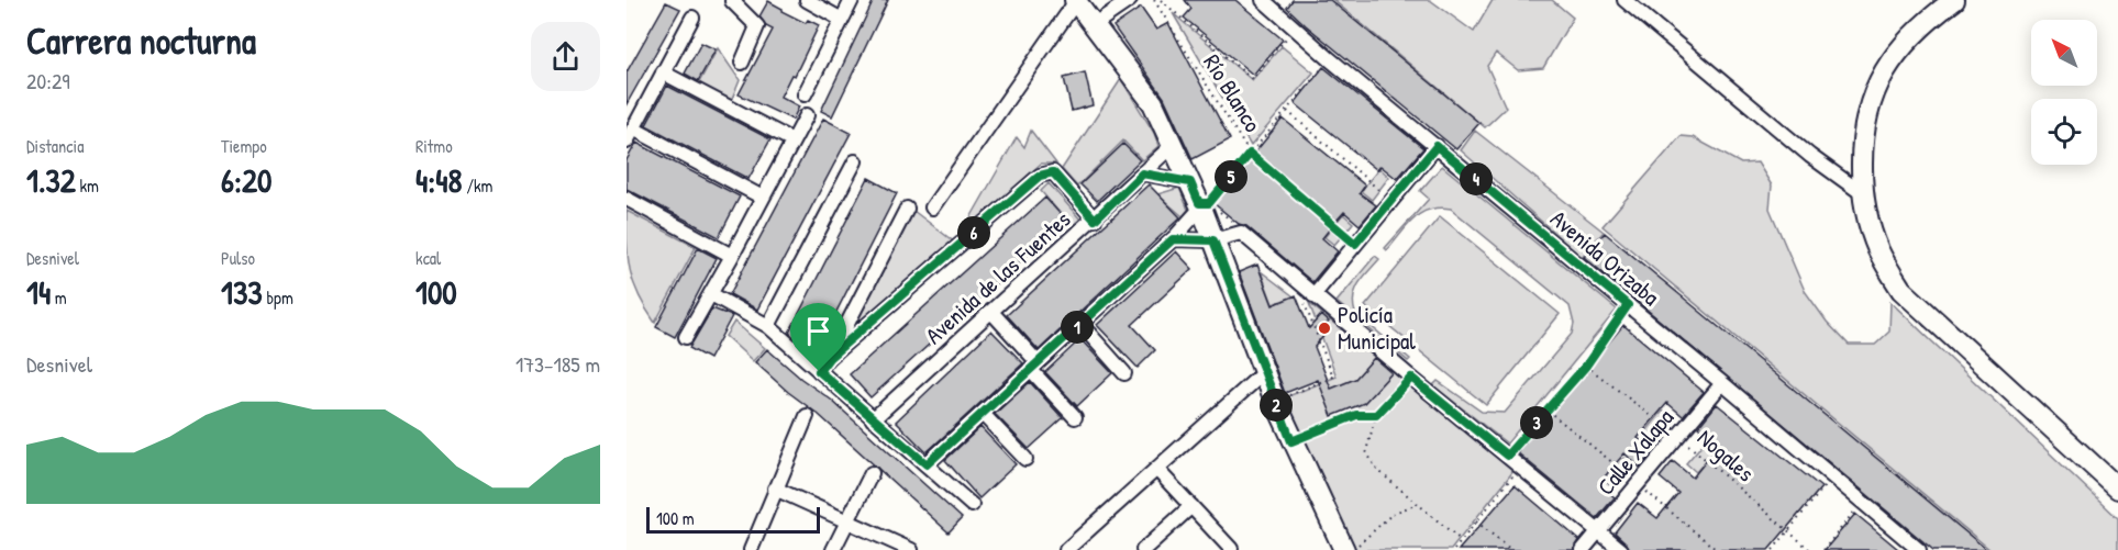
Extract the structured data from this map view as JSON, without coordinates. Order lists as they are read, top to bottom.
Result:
{
  "streets": {
    "street": ["Avenida Orizaba", "Avenida de las Fuentes", "Calle Xalapa"],
    "path": ["Río Blanco", "Nogales"]
  },
  "crossings": [
    ["Avenida Orizaba", "Calle Xalapa"],
    ["Calle Xalapa", "Nogales"]
  ],
  "places": ["Policía Municipal"],
  "scale_bar": "100 m",
  "north": "top left",
  "page": {
    "heading": ["Carrera nocturna", "20:29"],
    "stats": [
      ["Distancia", "1.32 km"],
      ["Tiempo", "6:20"],
      ["Ritmo", "4:48 /km"],
      ["Desnivel", "14 m"],
      ["Pulso", "133 bpm"],
      ["kcal", "100"]
    ],
    "pins": [
      "5",
      "4",
      "6",
      "1",
      "2",
      "3"
    ],
    "chart": ["Desnivel", "173–185 m"],
    "scale": "100 m"
  }
}
